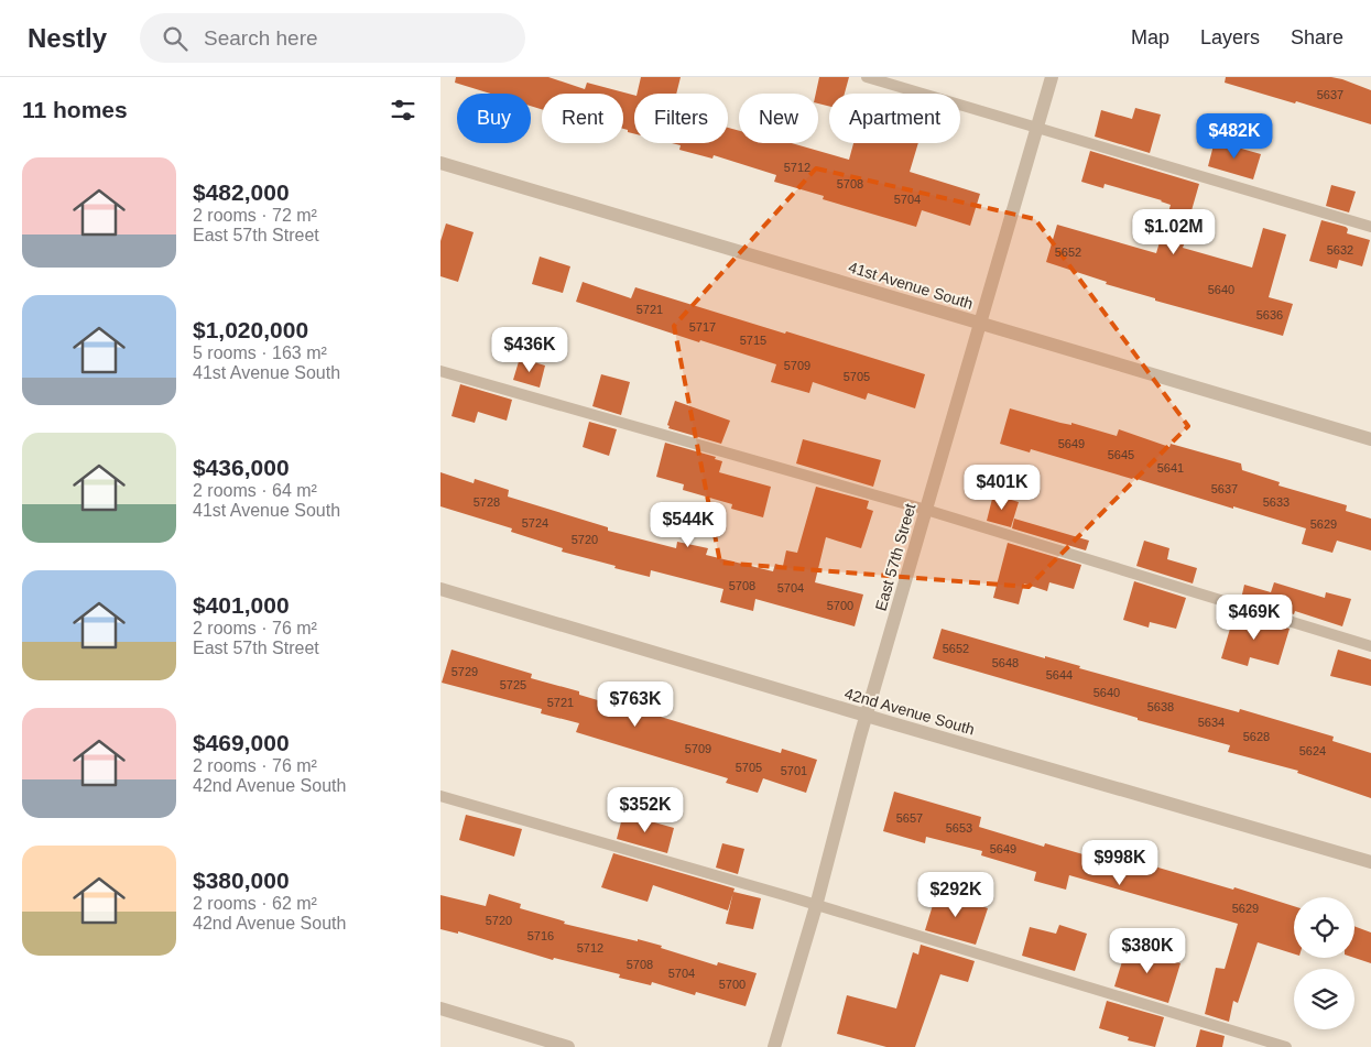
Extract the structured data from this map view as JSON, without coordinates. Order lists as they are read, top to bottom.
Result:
{
  "streets": {
    "street": ["41st Avenue South", "East 57th Street", "42nd Avenue South"]
  },
  "crossings": [
    ["41st Avenue South", "East 57th Street"],
    ["East 57th Street", "42nd Avenue South"]
  ],
  "house_numbers": [
    "5637",
    "5712",
    "5708",
    "5704",
    "5632",
    "5652",
    "5640",
    "5721",
    "5636",
    "5717",
    "5715",
    "5709",
    "5705",
    "5649",
    "5645",
    "5641",
    "5637",
    "5728",
    "5633",
    "5724",
    "5629",
    "5720",
    "5708",
    "5704",
    "5700",
    "5652",
    "5648",
    "5729",
    "5644",
    "5725",
    "5640",
    "5721",
    "5638",
    "5634",
    "5628",
    "5709",
    "5624",
    "5705",
    "5701",
    "5657",
    "5653",
    "5649",
    "5629",
    "5720",
    "5716",
    "5712",
    "5708",
    "5704",
    "5700"
  ],
  "page": {
    "header": "Nestly",
    "search": "Search here",
    "nav": ["Map", "Layers", "Share"],
    "heading": "11 homes",
    "chip": [
      "Buy",
      "Rent",
      "Filters",
      "New",
      "Apartment"
    ],
    "price": [
      "$482K",
      "$1.02M",
      "$436K",
      "$401K",
      "$544K",
      "$469K",
      "$763K",
      "$352K",
      "$998K",
      "$292K",
      "$380K"
    ],
    "list": [
      {
        "name": "$482,000",
        "note": "2 rooms · 72 m² · East 57th Street"
      },
      {
        "name": "$1,020,000",
        "note": "5 rooms · 163 m² · 41st Avenue South"
      },
      {
        "name": "$436,000",
        "note": "2 rooms · 64 m² · 41st Avenue South"
      },
      {
        "name": "$401,000",
        "note": "2 rooms · 76 m² · East 57th Street"
      },
      {
        "name": "$469,000",
        "note": "2 rooms · 76 m² · 42nd Avenue South"
      },
      {
        "name": "$380,000",
        "note": "2 rooms · 62 m² · 42nd Avenue South"
      }
    ]
  }
}
